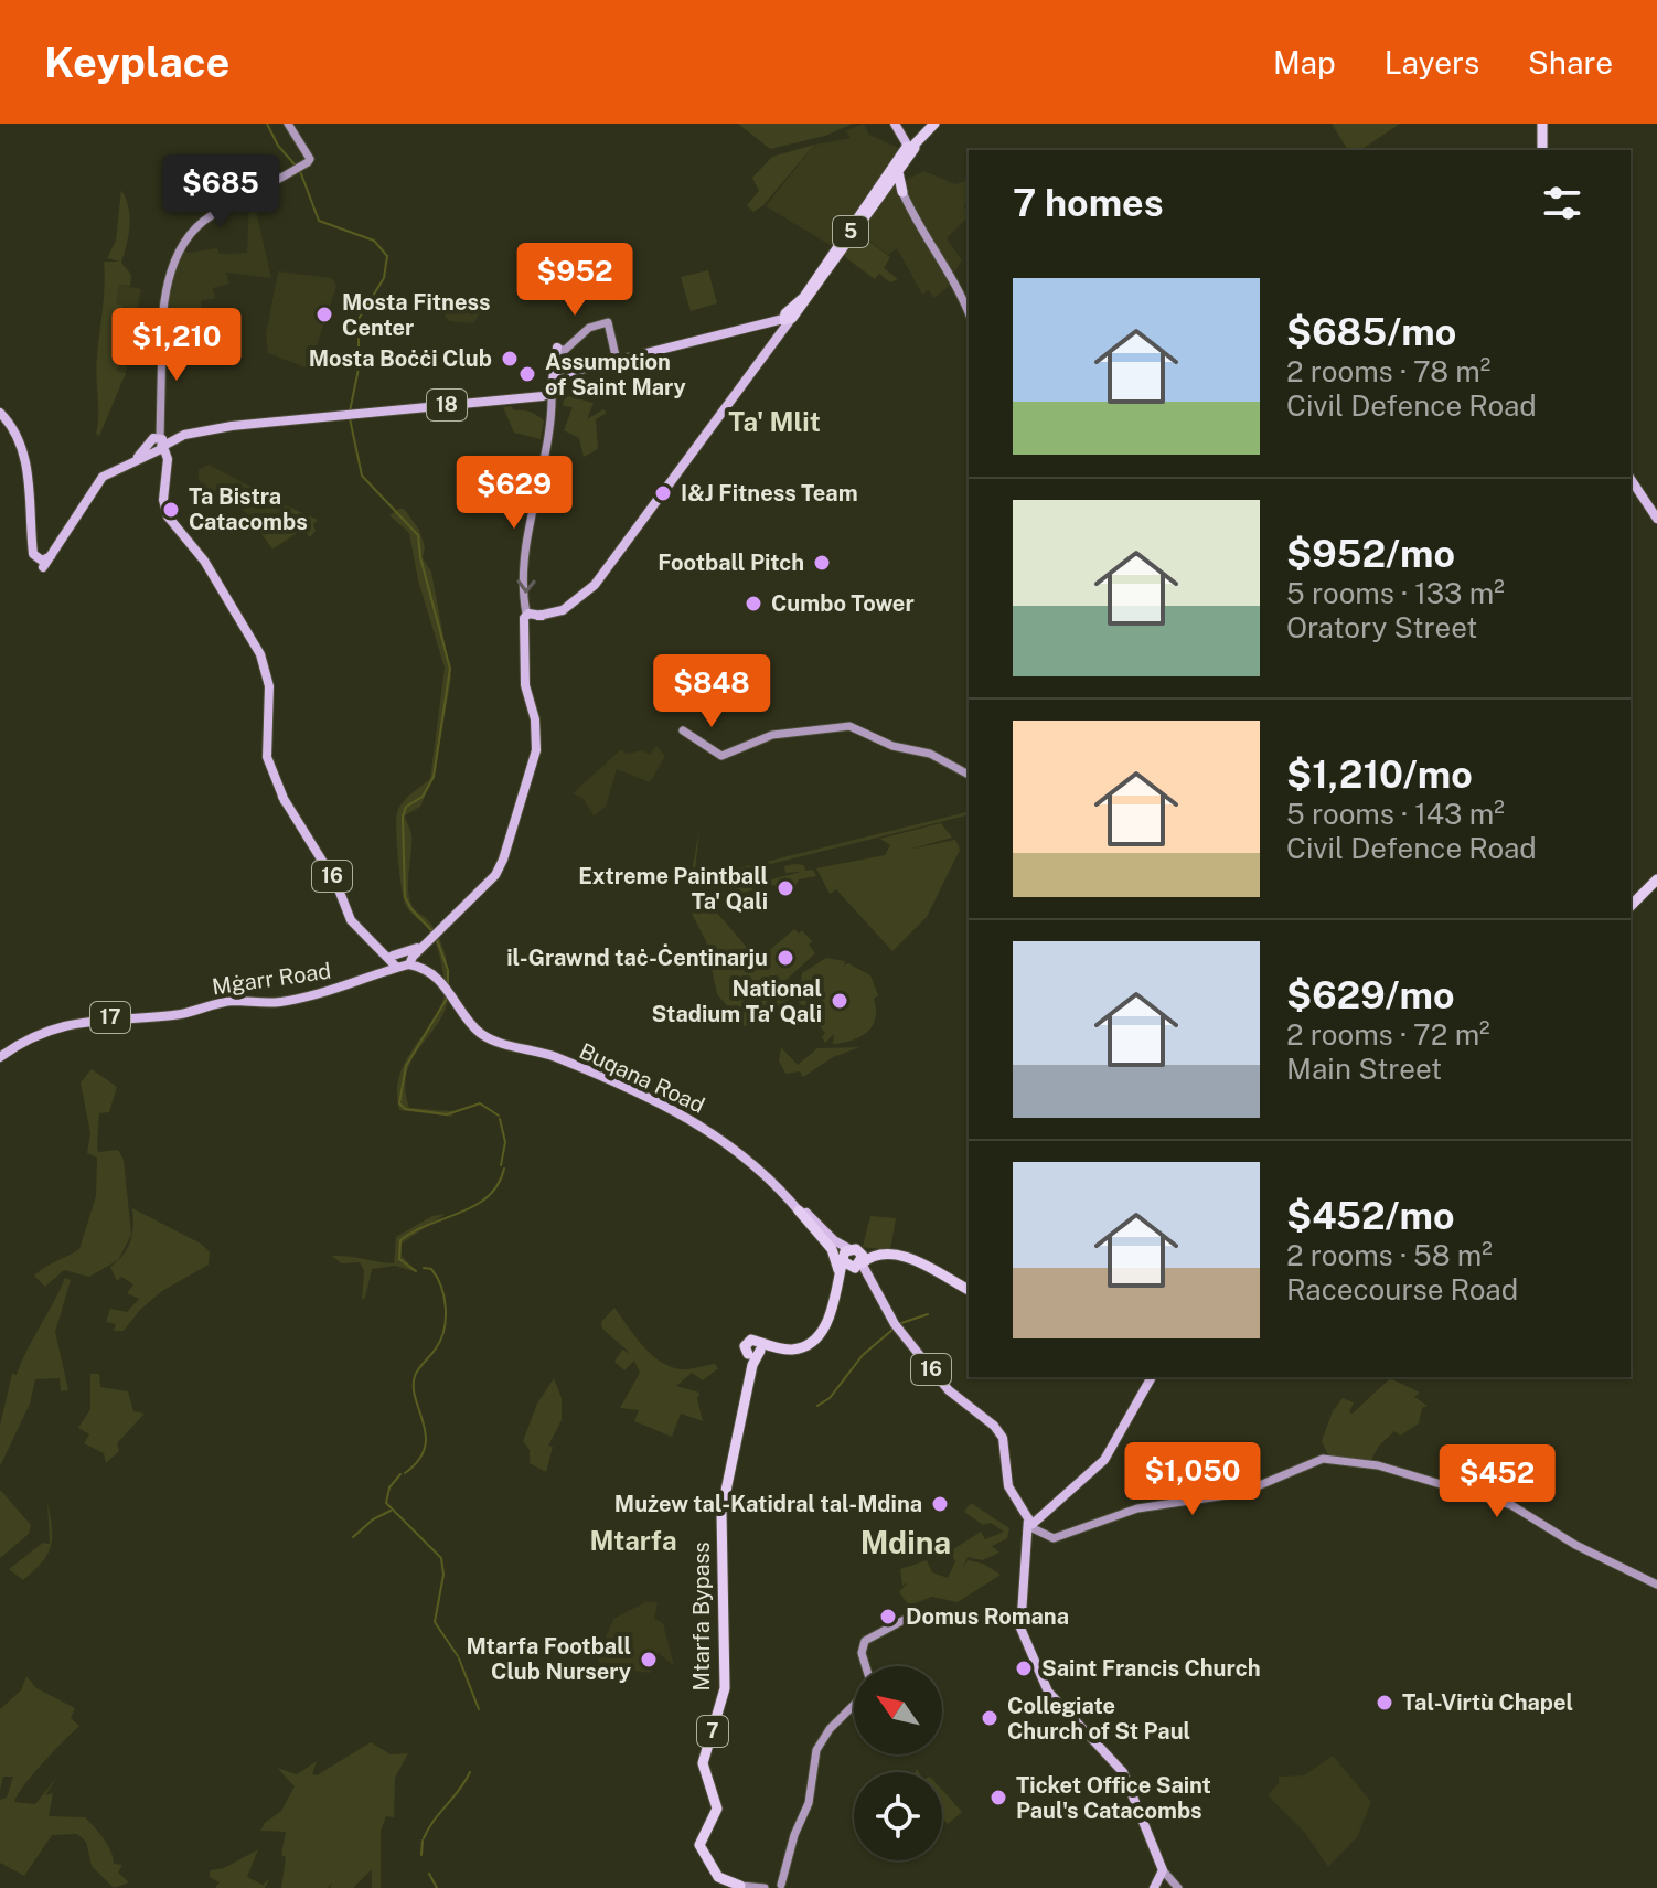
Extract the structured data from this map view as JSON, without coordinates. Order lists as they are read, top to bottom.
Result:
{
  "streets": {
    "highway": ["5", "Mtarfa Bypass", "7"],
    "main road": [
      "18",
      "16",
      "Mġarr Road",
      "17",
      "Buqana Road"
    ]
  },
  "crossings": [
    ["5", "18"],
    ["18", "16"],
    ["16", "Mġarr Road"]
  ],
  "districts": ["Ta' Mlit", "Mtarfa", "Mdina"],
  "places": [
    "Mosta Fitness Center",
    "Mosta Boċċi Club",
    "Assumption of Saint Mary",
    "I&J Fitness Team",
    "Ta Bistra Catacombs",
    "Football Pitch",
    "Cumbo Tower",
    "Extreme Paintball Ta' Qali",
    "il-Grawnd taċ-Ċentinarju",
    "National Stadium Ta' Qali",
    "Mużew tal-Katidral tal-Mdina",
    "Domus Romana",
    "Mtarfa Football Club Nursery",
    "Saint Francis Church",
    "Tal-Virtù Chapel",
    "Collegiate Church of St Paul",
    "Ticket Office Saint Paul's Catacombs"
  ],
  "north": "top left",
  "page": {
    "header": "Keyplace",
    "nav": ["Map", "Layers", "Share"],
    "heading": "7 homes",
    "price": [
      "$685",
      "$952",
      "$1,210",
      "$629",
      "$848",
      "$1,050",
      "$452"
    ],
    "list": [
      {
        "name": "$685/mo",
        "note": "2 rooms · 78 m² · Civil Defence Road"
      },
      {
        "name": "$952/mo",
        "note": "5 rooms · 133 m² · Oratory Street"
      },
      {
        "name": "$1,210/mo",
        "note": "5 rooms · 143 m² · Civil Defence Road"
      },
      {
        "name": "$629/mo",
        "note": "2 rooms · 72 m² · Main Street"
      },
      {
        "name": "$452/mo",
        "note": "2 rooms · 58 m² · Racecourse Road"
      }
    ]
  }
}
